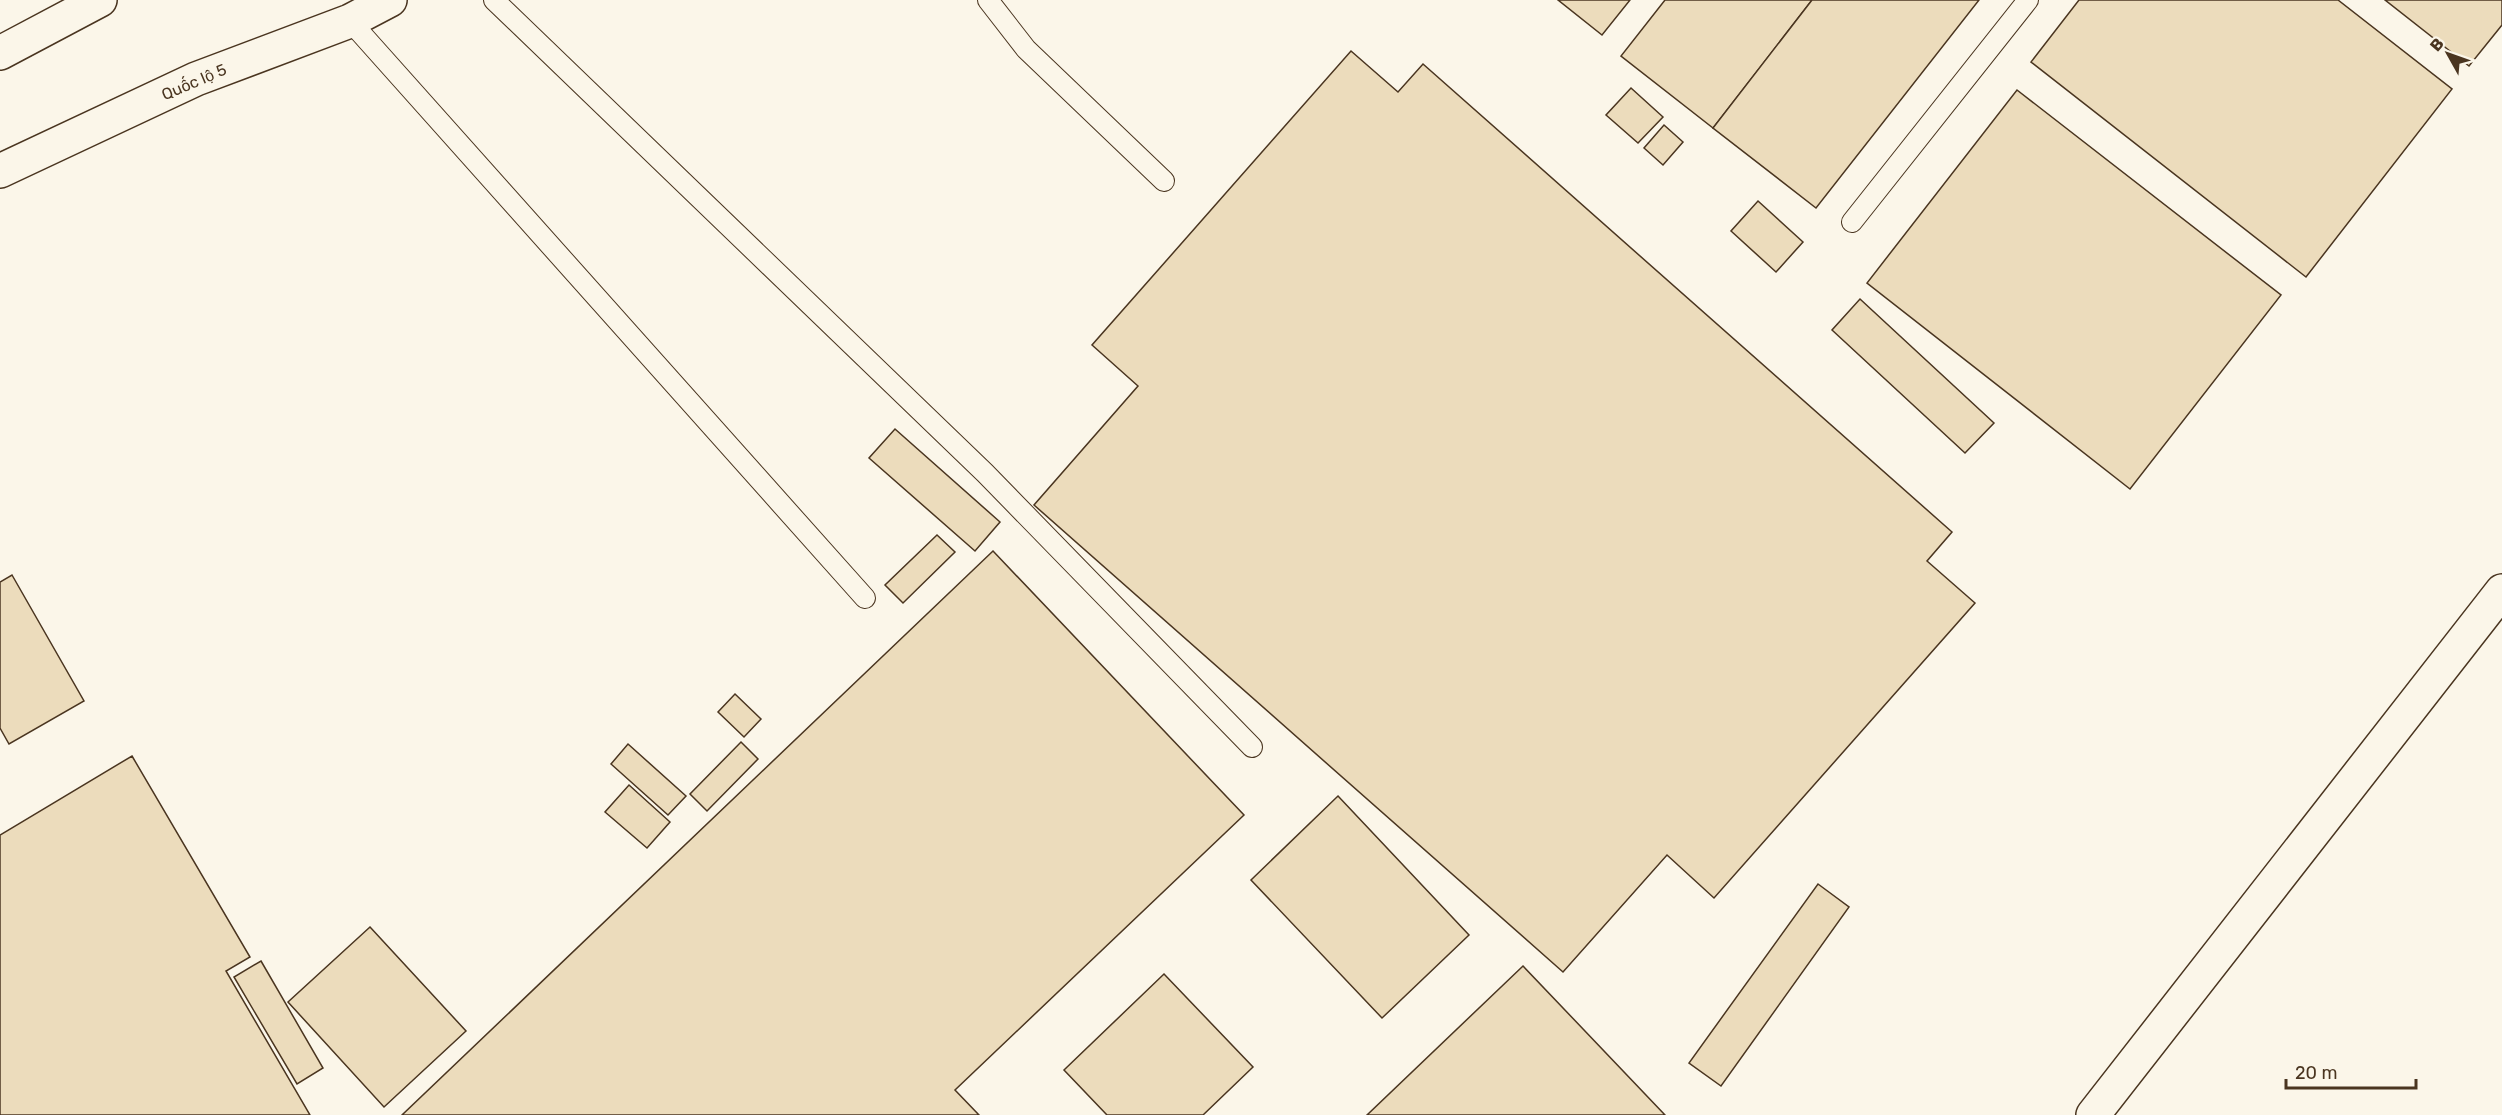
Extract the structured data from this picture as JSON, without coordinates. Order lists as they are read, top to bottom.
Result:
{
  "streets": {
    "main road": ["Quốc lộ 5"]
  },
  "scale_bar": "20 m",
  "north": "top left"
}
